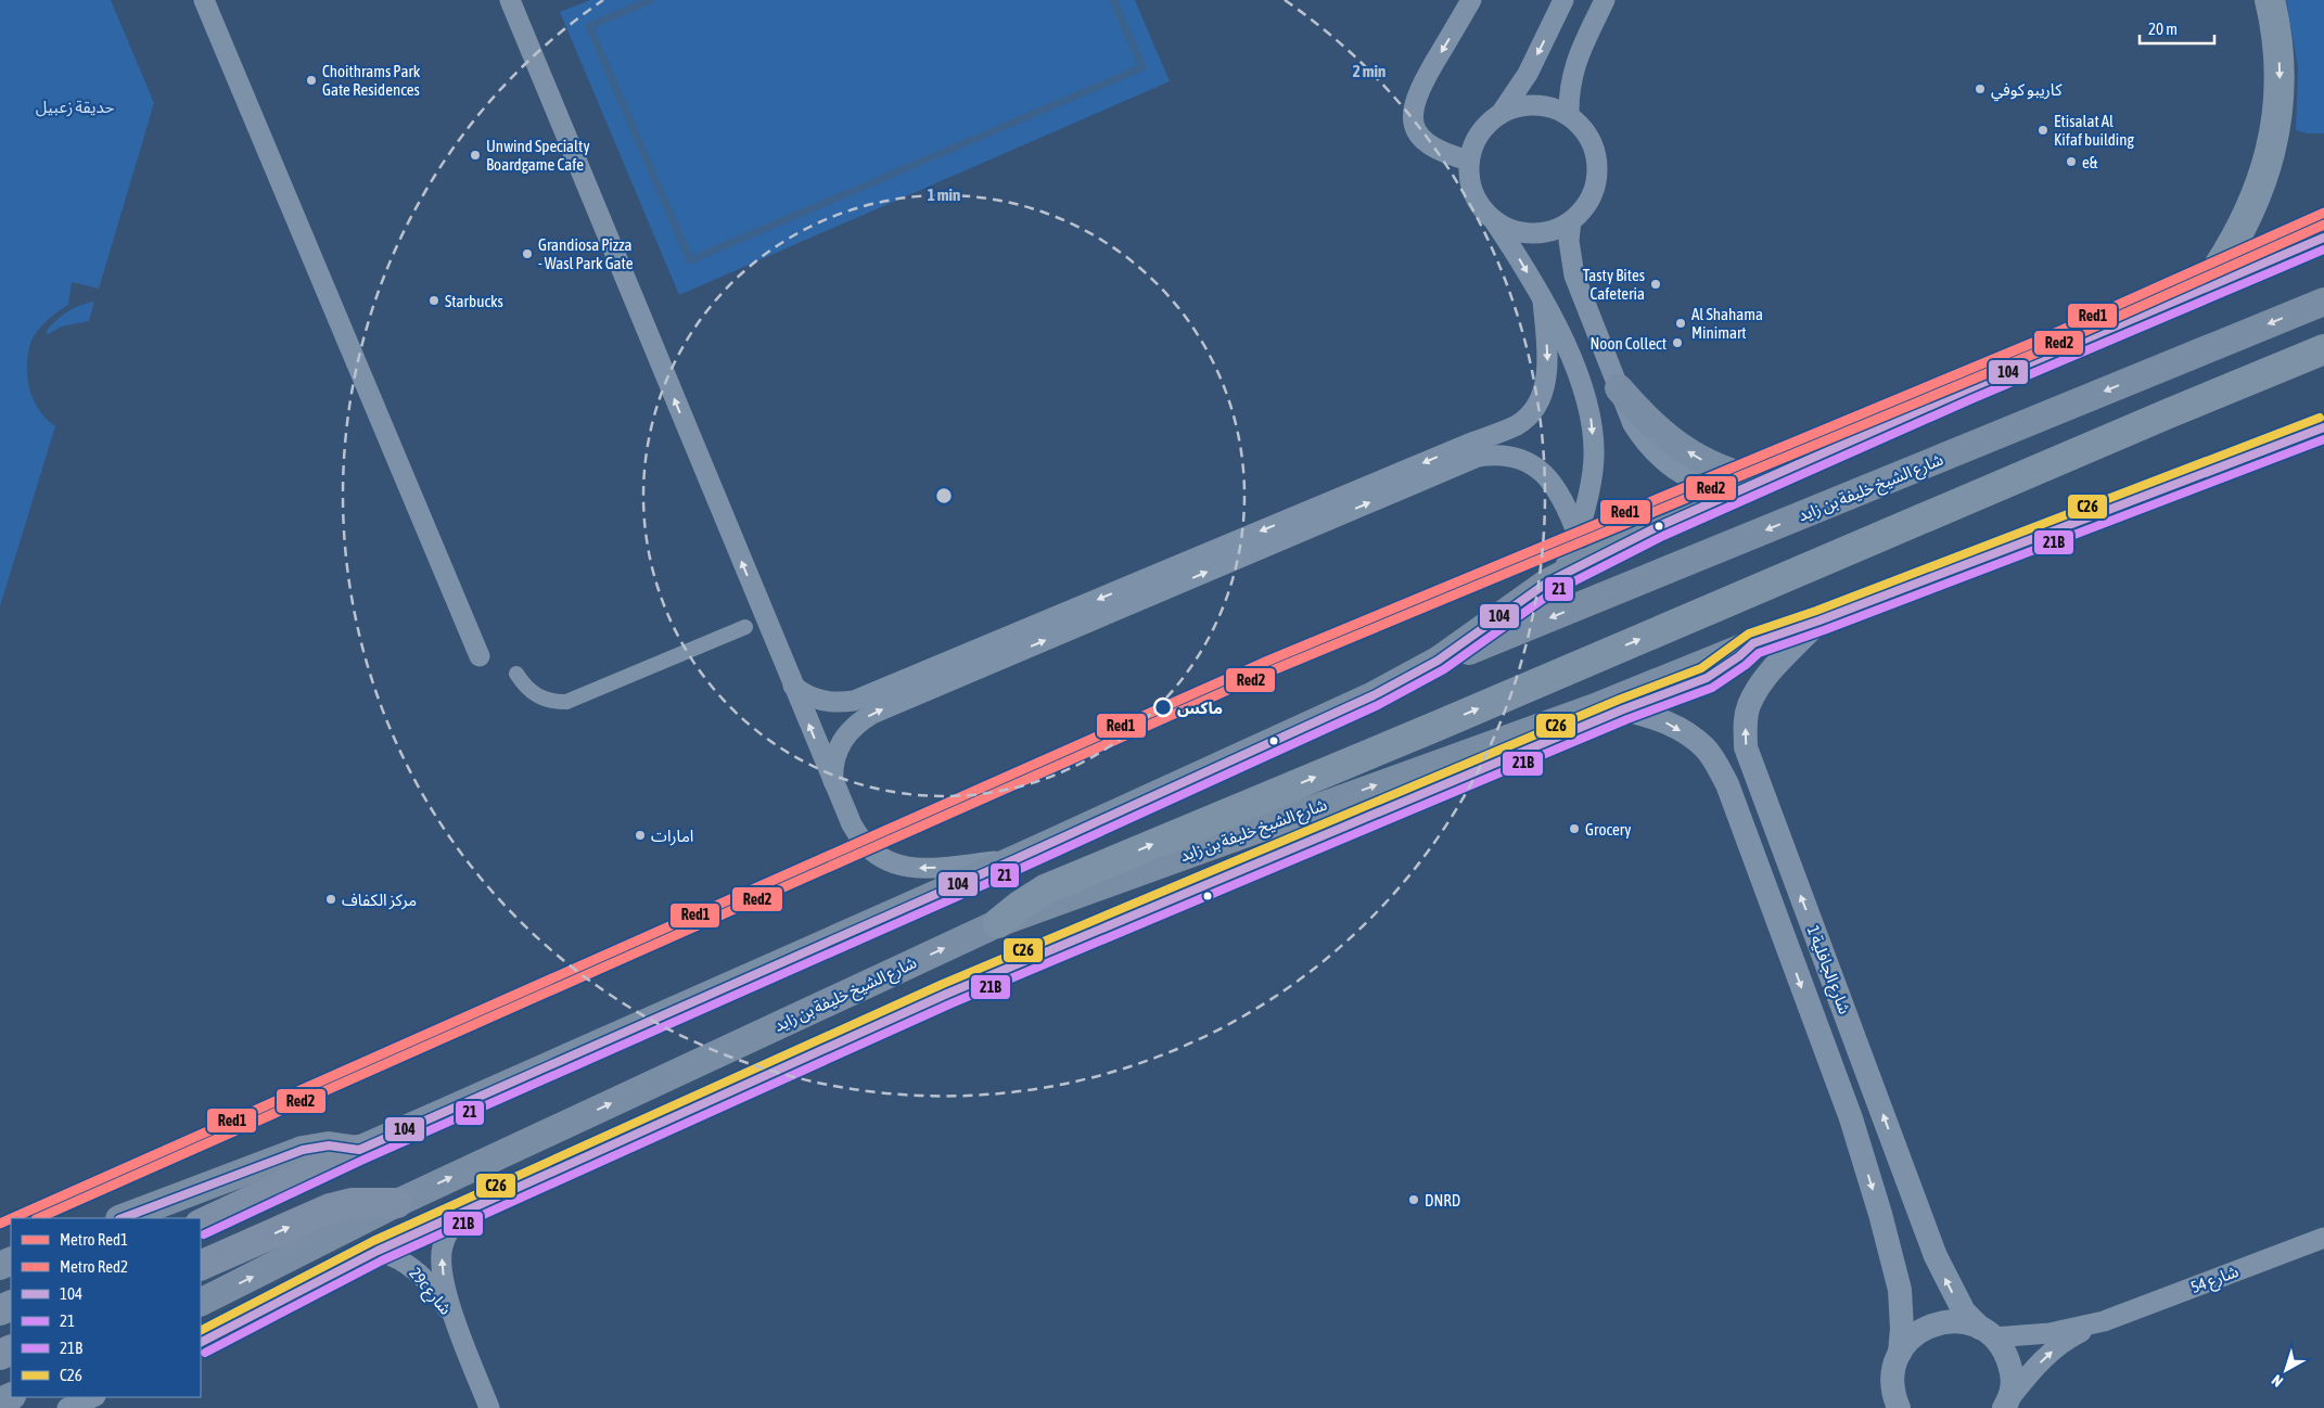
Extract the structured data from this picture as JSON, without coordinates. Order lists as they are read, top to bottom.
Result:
{
  "streets": {
    "main road": ["شارع الشيخ خليفة بن زايد"],
    "street": ["شارع الجافلية 1", "شارع 54", "29c شارع"]
  },
  "crossings": [
    ["شارع الشيخ خليفة بن زايد", "شارع الجافلية 1"],
    ["شارع الجافلية 1", "شارع 54"]
  ],
  "parks": ["حديقة زعبيل"],
  "places": [
    "Choithrams Park Gate Residences",
    "كاريبو كوفي",
    "Etisalat Al Kifaf building",
    "Unwind Specialty Boardgame Cafe",
    "e&",
    "Grandiosa Pizza - Wasl Park Gate",
    "Tasty Bites Cafeteria",
    "Starbucks",
    "Al Shahama Minimart",
    "Noon Collect",
    "ماكس",
    "Grocery",
    "امارات",
    "مركز الكفاف",
    "DNRD"
  ],
  "lines": [
    "metro line Red1",
    "metro line Red2",
    "transit line 104",
    "transit line 21",
    "transit line C26",
    "transit line 21B"
  ],
  "legend": [
    "Metro Red1",
    "Metro Red2",
    "104",
    "21",
    "21B",
    "C26"
  ],
  "scale_bar": "20 m",
  "north": "bottom left",
  "rings": ["2 min", "1 min"]
}
